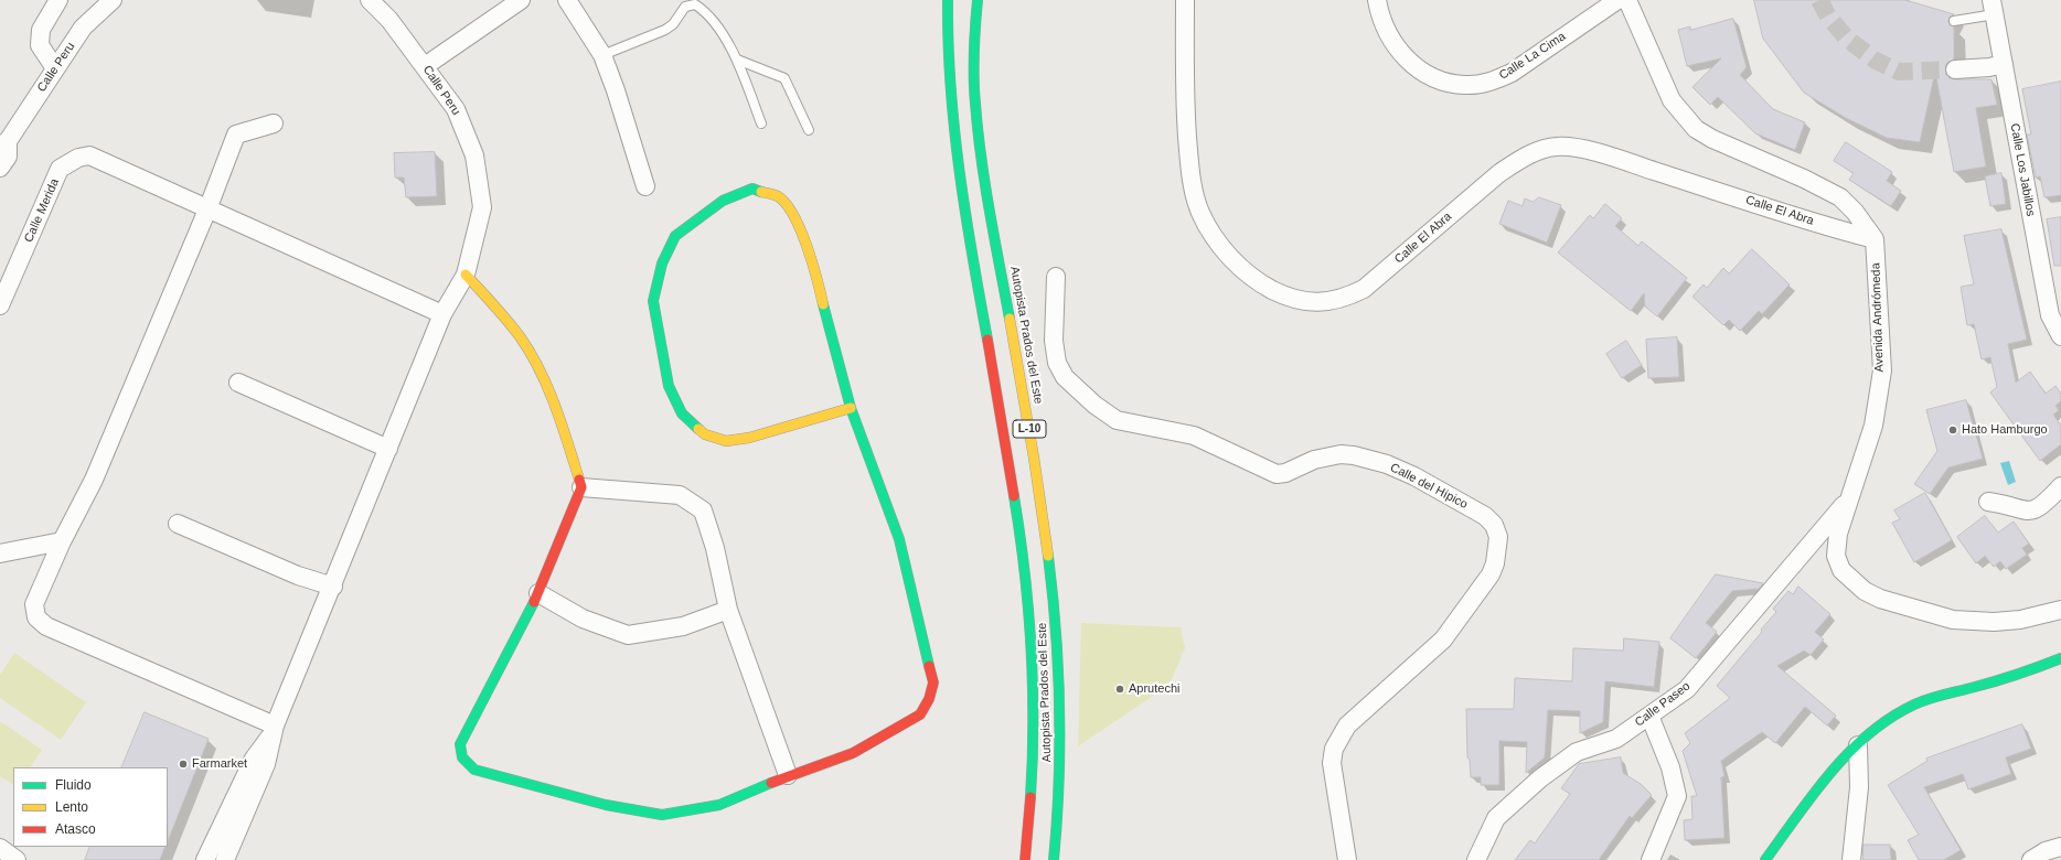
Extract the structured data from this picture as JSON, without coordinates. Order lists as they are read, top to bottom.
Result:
{
  "streets": {
    "main road": ["Autopista Prados del Este", "L-10"],
    "street": [
      "Calle La Cima",
      "Calle Peru",
      "Calle Los Jabillos",
      "Calle Merida",
      "Calle El Abra",
      "Avenida Andrómeda",
      "Calle del Hípico",
      "Calle Paseo"
    ]
  },
  "crossings": [
    ["Calle Peru", "Calle Merida"],
    ["Calle El Abra", "Avenida Andrómeda"],
    ["Avenida Andrómeda", "Calle Paseo"]
  ],
  "places": ["Hato Hamburgo", "Aprutechi", "Farmarket"],
  "legend": ["Fluido", "Lento", "Atasco"]
}
